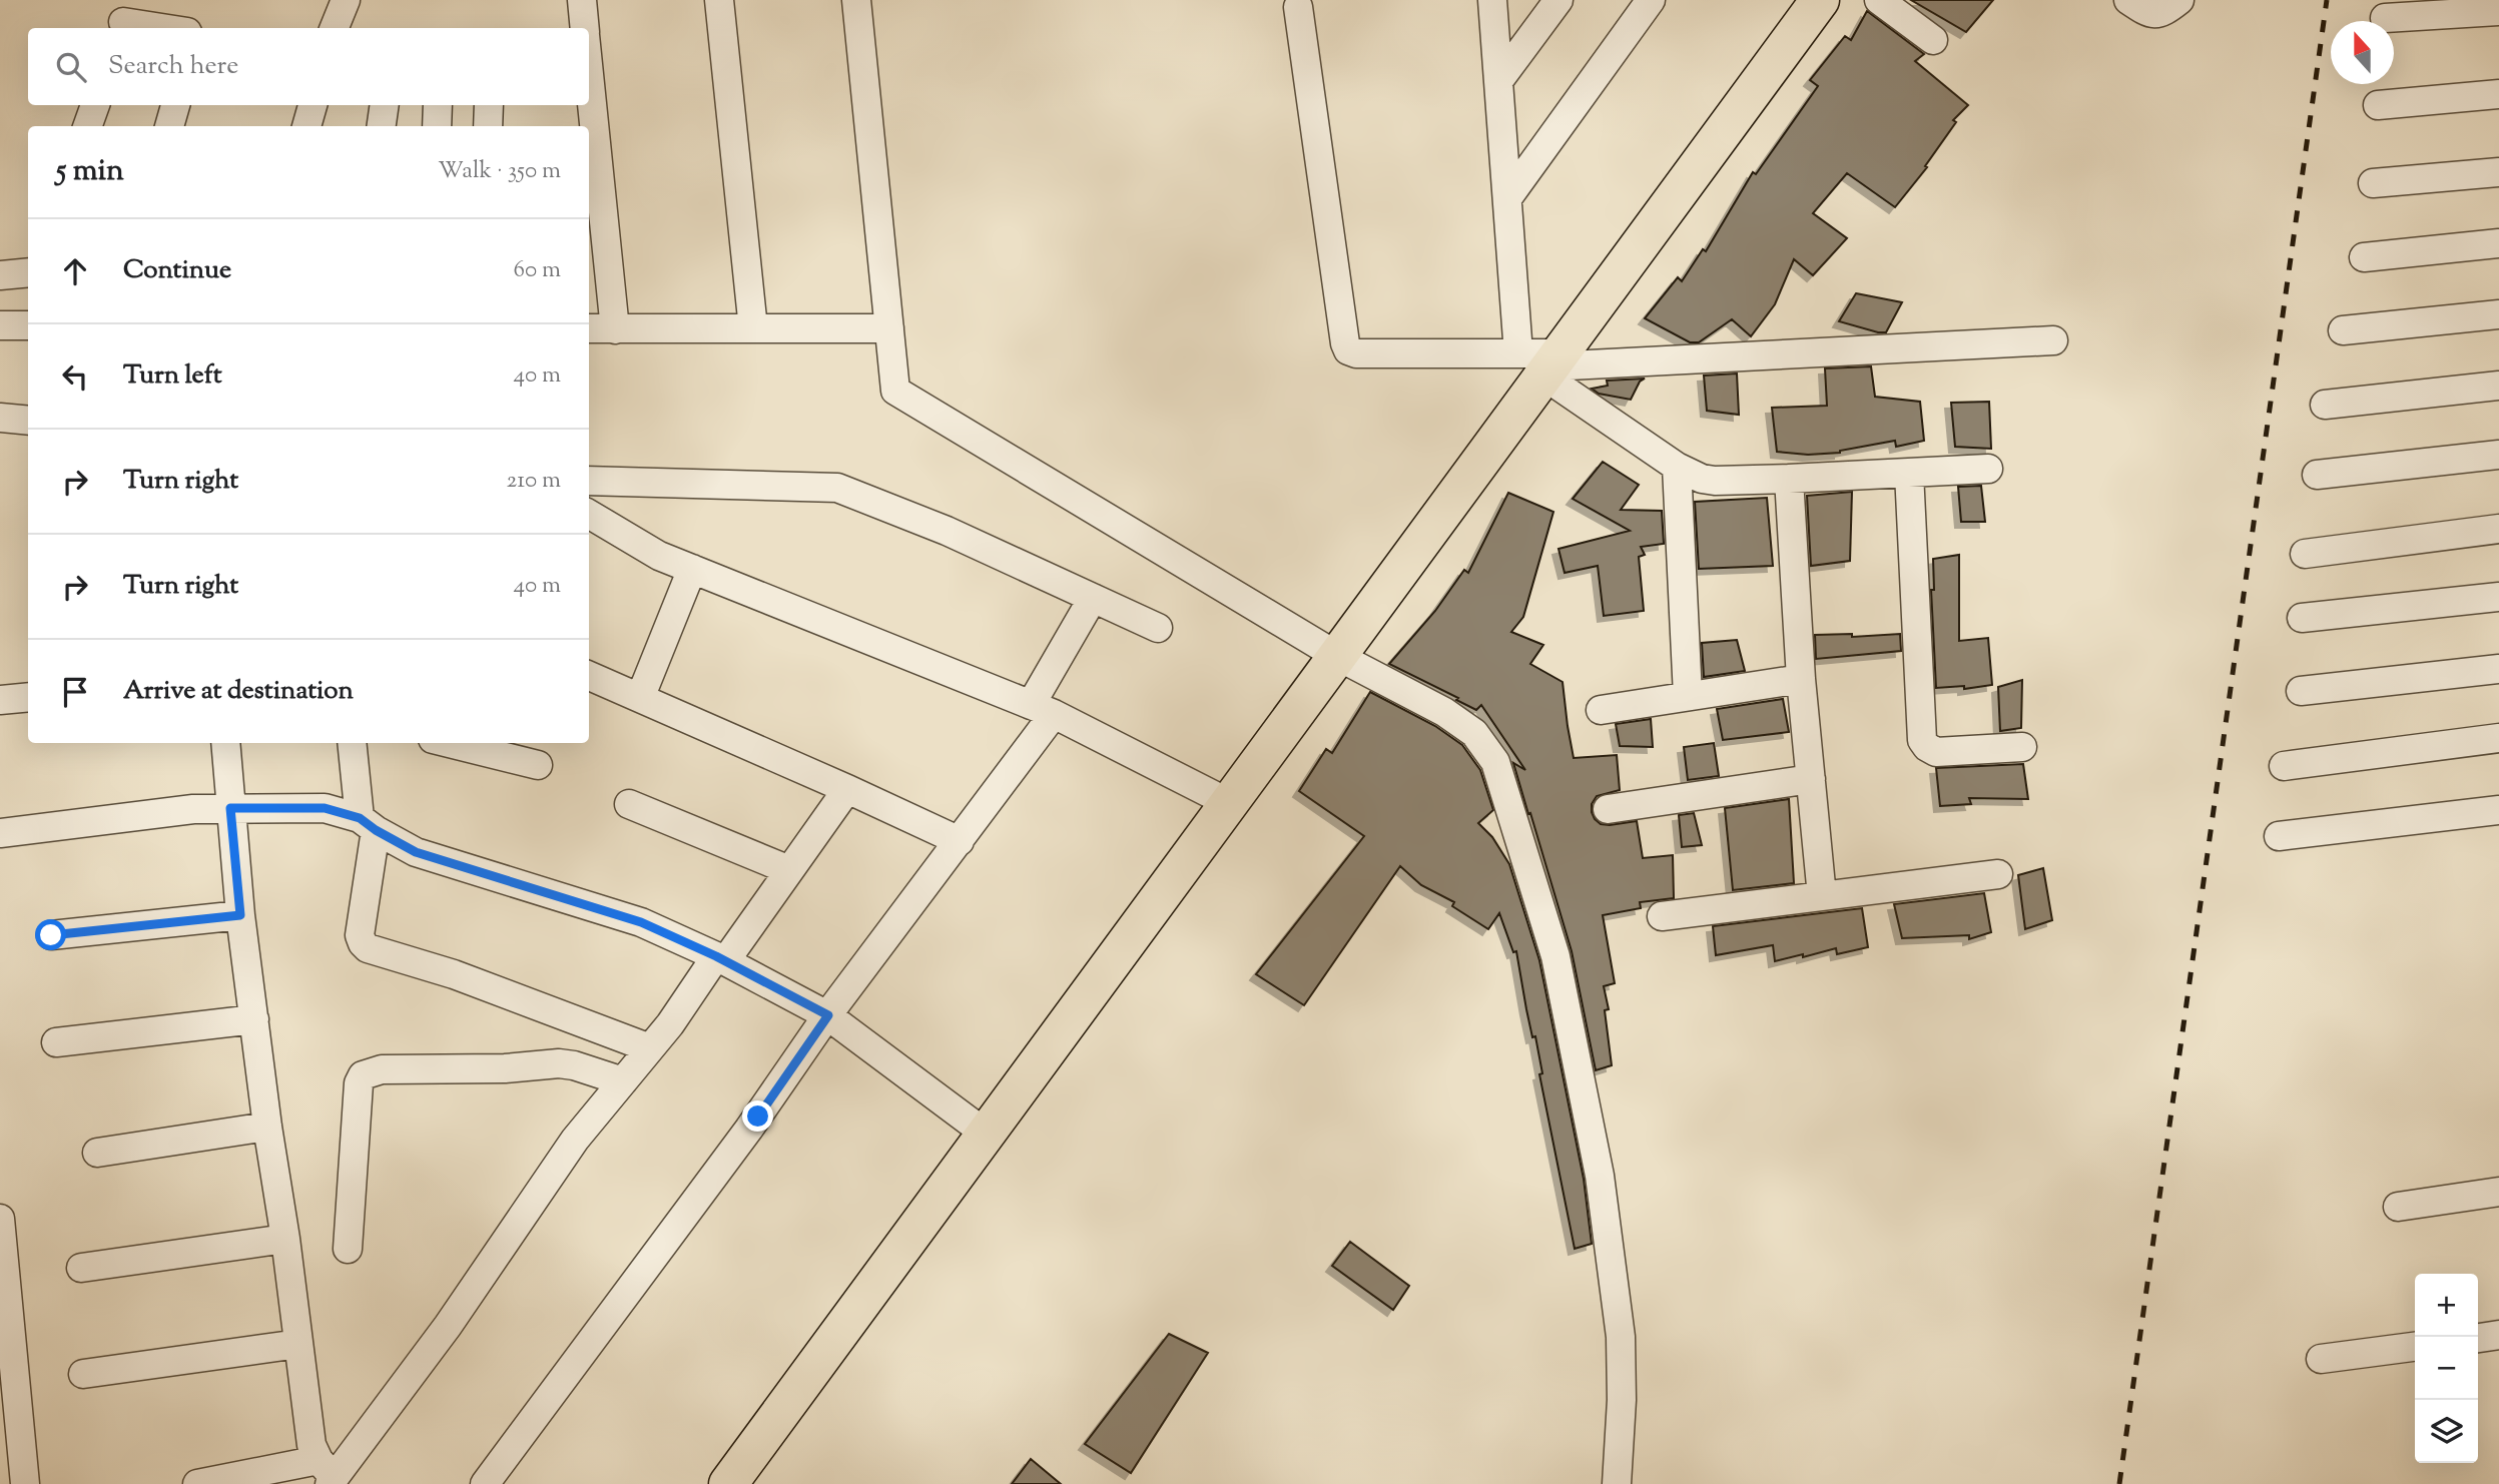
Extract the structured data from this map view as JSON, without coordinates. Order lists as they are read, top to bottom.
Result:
{
  "north": "top",
  "page": {
    "search": "Search here",
    "heading": ["5 min", "Walk · 350 m"],
    "list": [
      ["Continue", "60 m"],
      ["Turn left", "40 m"],
      ["Turn right", "210 m"],
      ["Turn right", "40 m"],
      "Arrive at destination"
    ],
    "map_buttons": ["+", "−"]
  }
}
